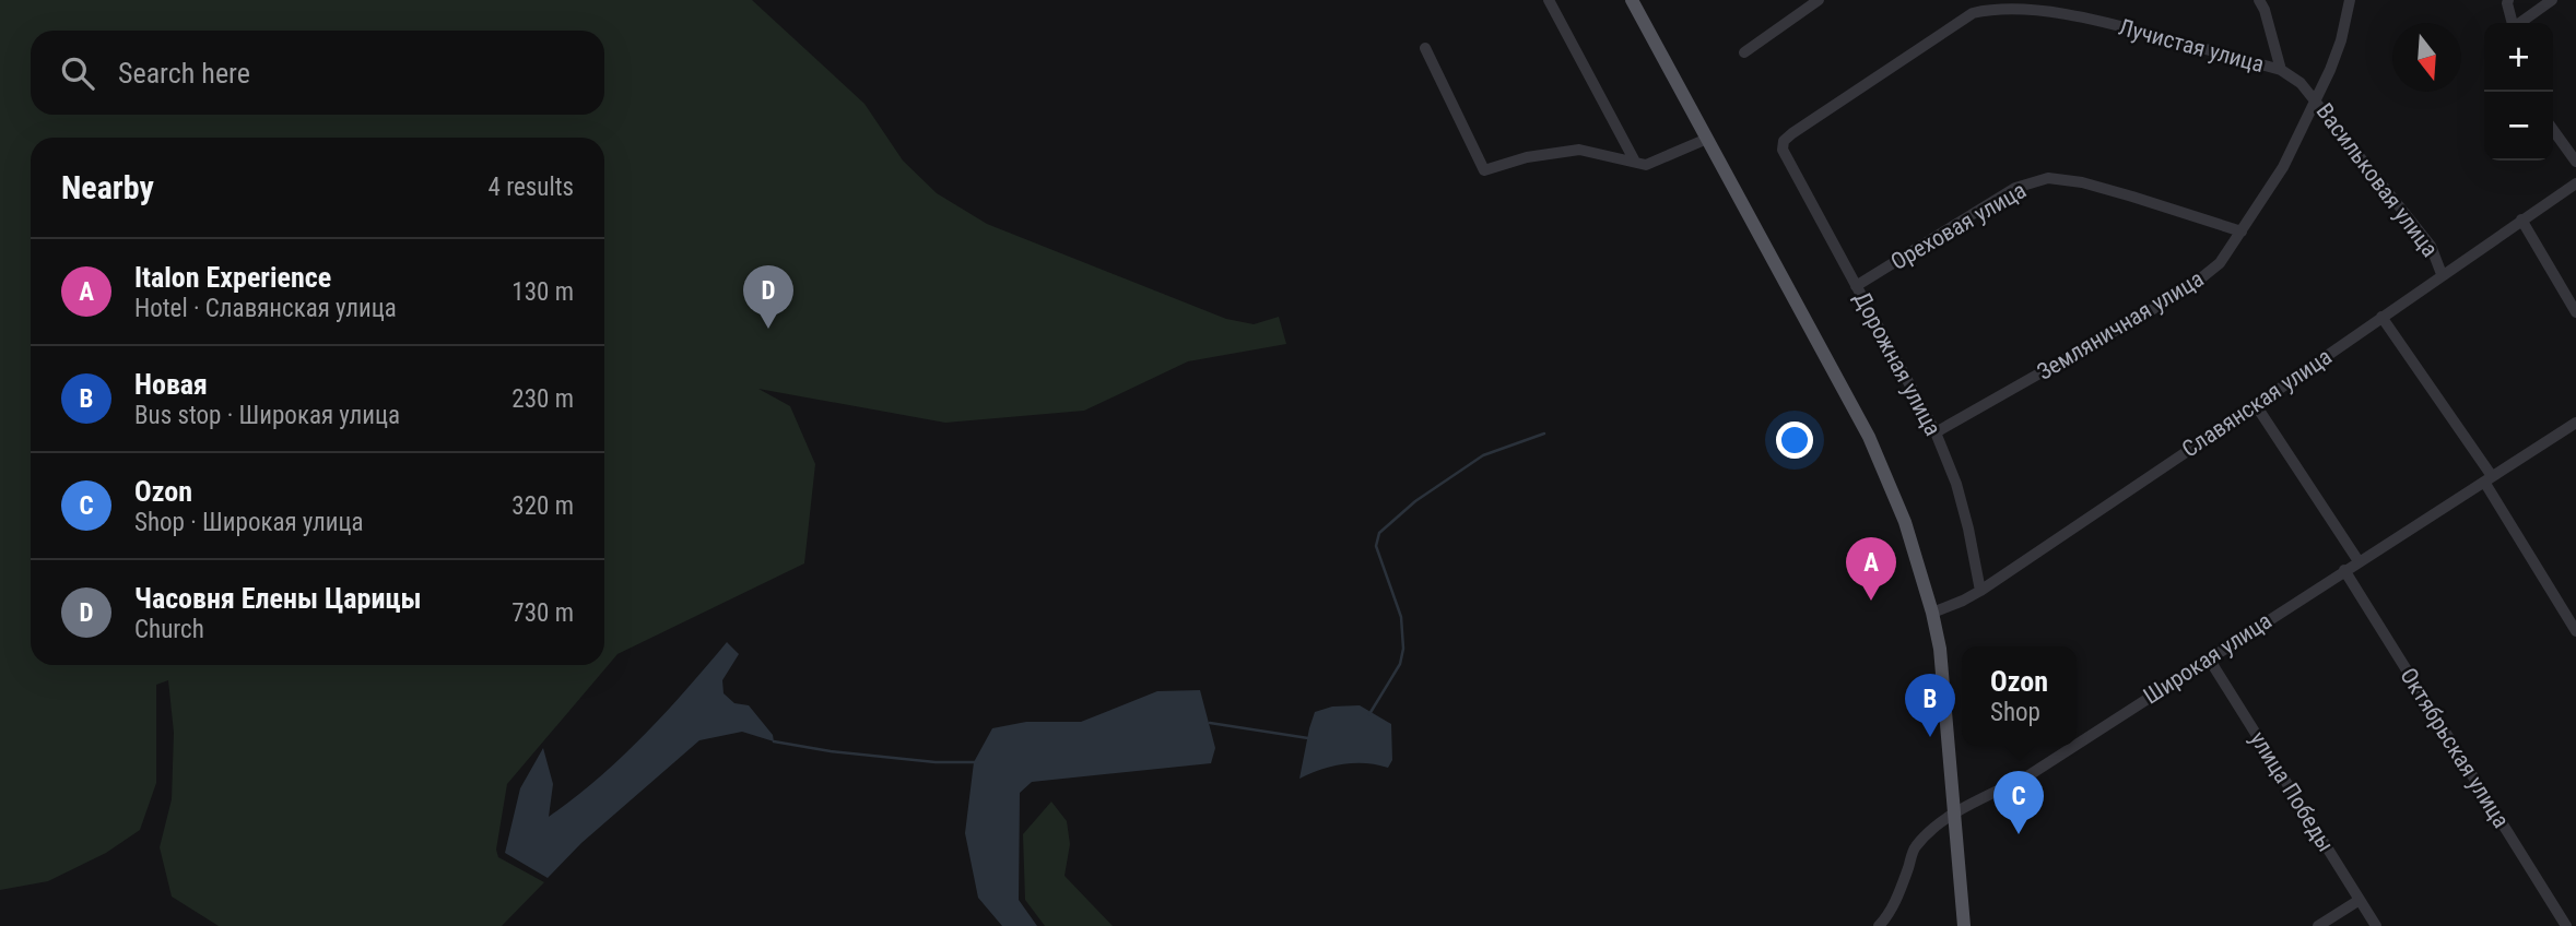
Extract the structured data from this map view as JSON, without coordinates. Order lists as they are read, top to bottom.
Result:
{
  "streets": {
    "street": [
      "Лучистая улица",
      "Васильковая улица",
      "Ореховая улица",
      "Земляничная улица",
      "Дорожная улица",
      "Славянская улица",
      "Широкая улица",
      "Октябрьская улица",
      "улица Победы"
    ]
  },
  "crossings": [
    ["Лучистая улица", "Васильковая улица"],
    ["Лучистая улица", "Земляничная улица"],
    ["Лучистая улица", "Дорожная улица"],
    ["Васильковая улица", "Земляничная улица"],
    ["Васильковая улица", "Славянская улица"],
    ["Ореховая улица", "Земляничная улица"],
    ["Ореховая улица", "Дорожная улица"],
    ["Земляничная улица", "Дорожная улица"],
    ["Дорожная улица", "Славянская улица"],
    ["Широкая улица", "Октябрьская улица"],
    ["Широкая улица", "улица Победы"]
  ],
  "north": "bottom",
  "page": {
    "map_buttons": ["+", "−"],
    "search": "Search here",
    "heading": ["Nearby", "4 results"],
    "list": [
      {
        "mark": "A",
        "name": "Italon Experience",
        "note": "Hotel · Славянская улица",
        "value": "130 m"
      },
      {
        "mark": "B",
        "name": "Новая",
        "note": "Bus stop · Широкая улица",
        "value": "230 m"
      },
      {
        "mark": "C",
        "name": "Ozon",
        "note": "Shop · Широкая улица",
        "value": "320 m"
      },
      {
        "mark": "D",
        "name": "Часовня Елены Царицы",
        "note": "Church",
        "value": "730 m"
      }
    ],
    "pins": [
      "D",
      "A",
      "B",
      "C"
    ],
    "popup": ["Ozon", "Shop"]
  }
}
